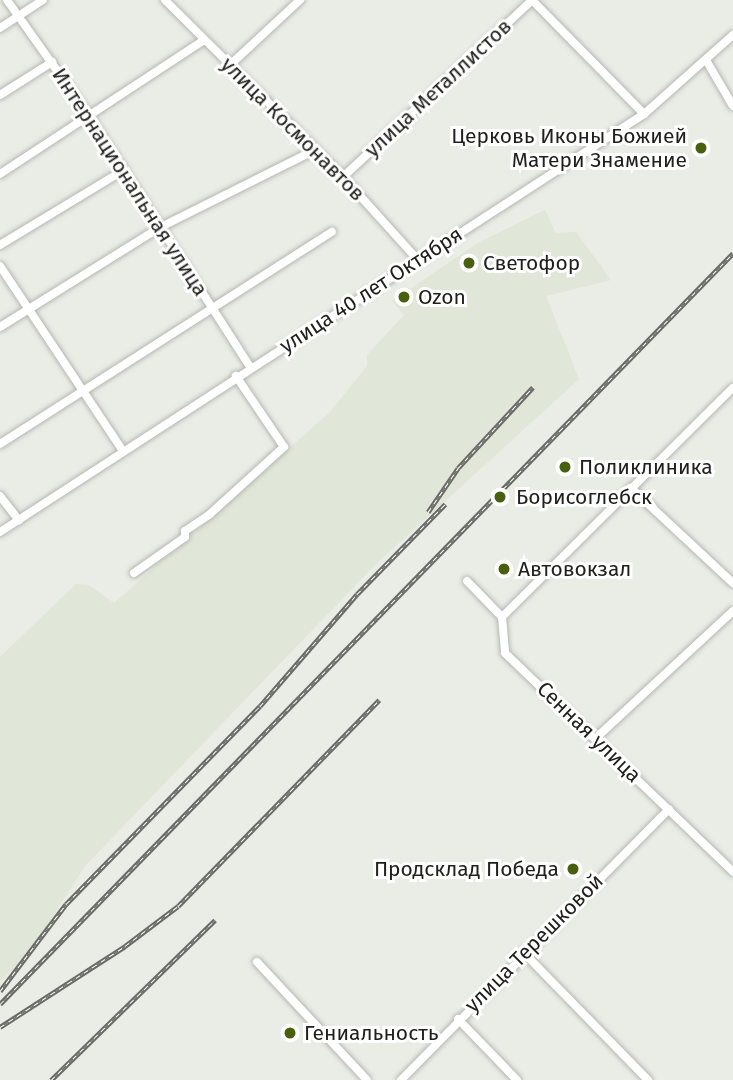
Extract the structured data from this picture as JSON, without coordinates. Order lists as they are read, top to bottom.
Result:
{
  "streets": {
    "street": [
      "улица Металлистов",
      "улица Космонавтов",
      "Интернациональная улица",
      "улица 40 лет Октября",
      "Сенная улица",
      "улица Терешковой"
    ]
  },
  "crossings": [
    ["улица Металлистов", "улица Космонавтов"],
    ["улица Космонавтов", "улица 40 лет Октября"],
    ["Интернациональная улица", "улица 40 лет Октября"],
    ["Сенная улица", "улица Терешковой"]
  ],
  "places": [
    "Церковь Иконы Божией Матери Знамение",
    "Светофор",
    "Ozon",
    "Поликлиника",
    "Борисоглебск",
    "Автовокзал",
    "Продсклад Победа",
    "Гениальность"
  ]
}
